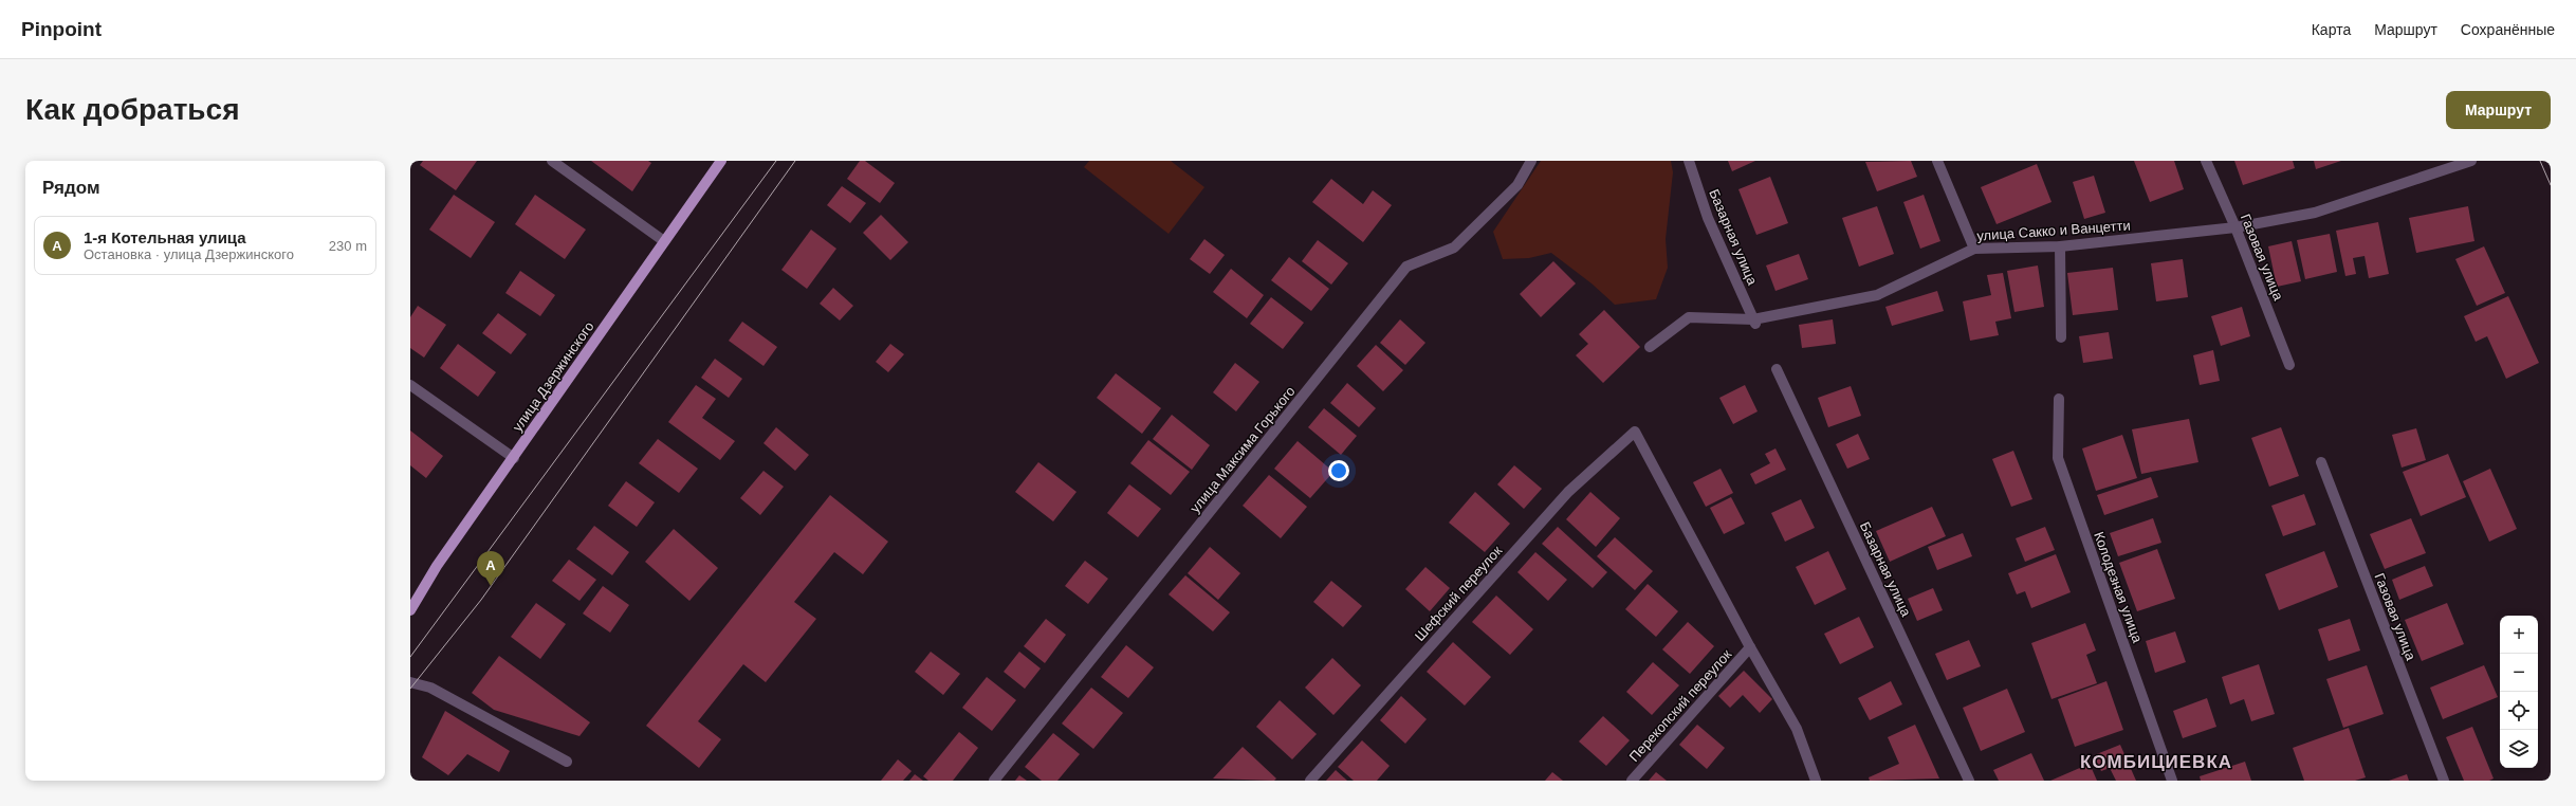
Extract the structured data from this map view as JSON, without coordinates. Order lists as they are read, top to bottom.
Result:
{
  "streets": {
    "main road": ["улица Дзержинского"],
    "street": [
      "улица Сакко и Ванцетти",
      "Базарная улица",
      "Газовая улица",
      "улица Максима Горького",
      "Колодезная улица",
      "Шефский переулок",
      "Перекопский переулок"
    ]
  },
  "crossings": [
    ["улица Сакко и Ванцетти", "Базарная улица"],
    ["улица Сакко и Ванцетти", "Газовая улица"],
    ["Шефский переулок", "Перекопский переулок"]
  ],
  "districts": ["КОМБИЦИЕВКА"],
  "page": {
    "header": "Pinpoint",
    "nav": ["Карта", "Маршрут", "Сохранённые"],
    "buttons": "Маршрут",
    "title": "Как добраться",
    "heading": "Рядом",
    "list": [
      {
        "mark": "A",
        "name": "1-я Котельная улица",
        "note": "Остановка · улица Дзержинского",
        "value": "230 m"
      }
    ],
    "pins": "A",
    "map_buttons": ["+", "−"]
  }
}
